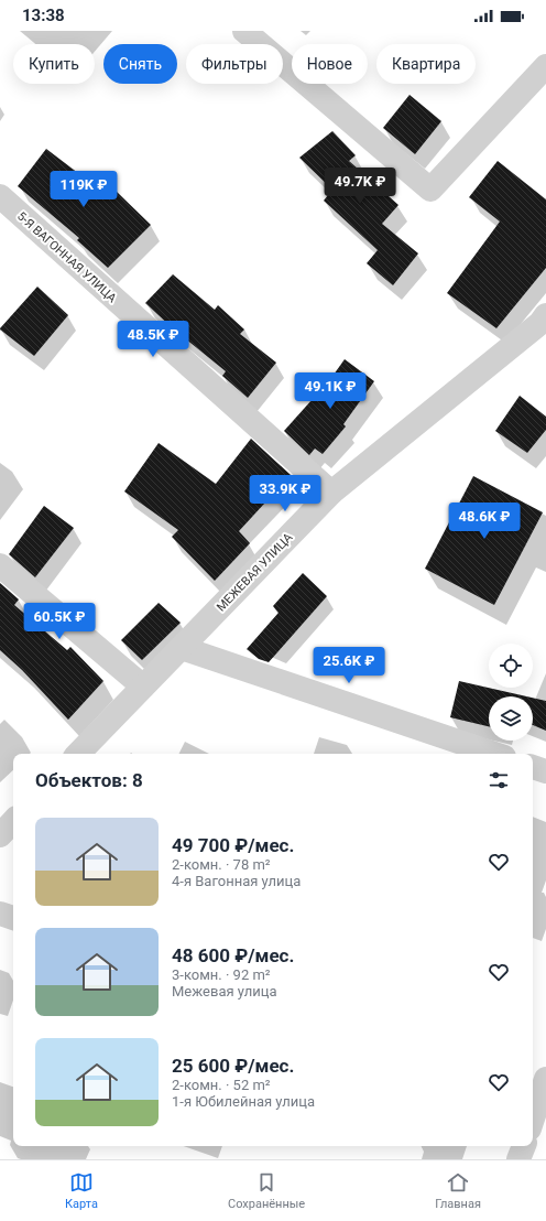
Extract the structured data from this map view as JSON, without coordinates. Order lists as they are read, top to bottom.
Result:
{
  "streets": {
    "street": ["5-Я ВАГОННАЯ УЛИЦА", "МЕЖЕВАЯ УЛИЦА"]
  },
  "crossings": [
    ["5-Я ВАГОННАЯ УЛИЦА", "МЕЖЕВАЯ УЛИЦА"]
  ],
  "page": {
    "status": "13:38",
    "chip": [
      "Купить",
      "Снять",
      "Фильтры",
      "Новое",
      "Квартира"
    ],
    "price": [
      "49.7K ₽",
      "119K ₽",
      "48.5K ₽",
      "49.1K ₽",
      "33.9K ₽",
      "48.6K ₽",
      "60.5K ₽",
      "25.6K ₽"
    ],
    "heading": "Объектов: 8",
    "list": [
      {
        "name": "49 700 ₽/мес.",
        "note": "2-комн. · 78 m² · 4-я Вагонная улица"
      },
      {
        "name": "48 600 ₽/мес.",
        "note": "3-комн. · 92 m² · Межевая улица"
      },
      {
        "name": "25 600 ₽/мес.",
        "note": "2-комн. · 52 m² · 1-я Юбилейная улица"
      }
    ],
    "tabs": ["Карта", "Сохранённые", "Главная"]
  }
}
